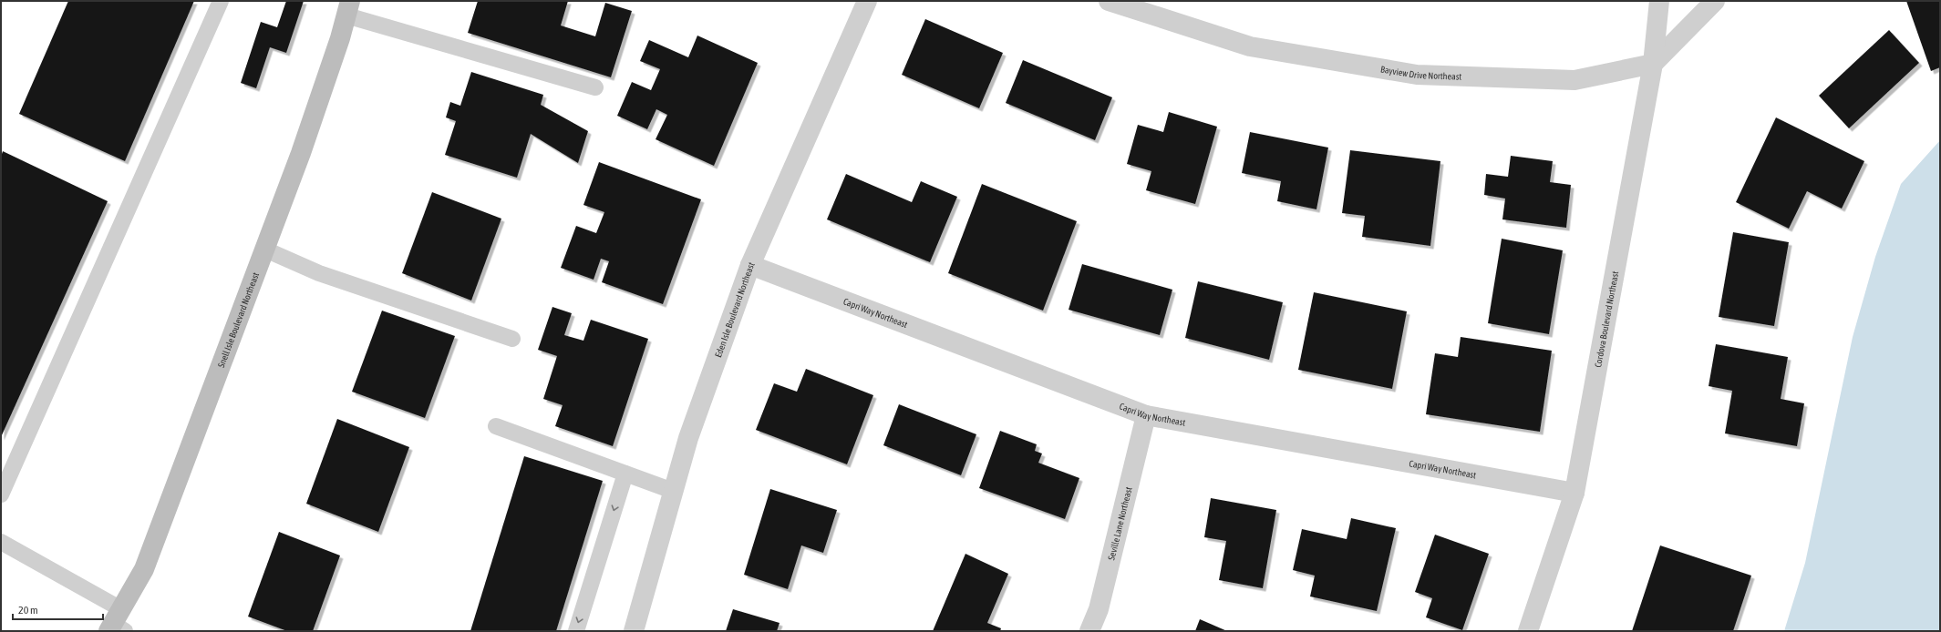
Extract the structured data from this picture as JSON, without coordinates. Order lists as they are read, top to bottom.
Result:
{
  "streets": {
    "street": [
      "Bayview Drive Northeast",
      "Eden Isle Boulevard Northeast",
      "Capri Way Northeast",
      "Cordova Boulevard Northeast",
      "Snell Isle Boulevard Northeast",
      "Seville Lane Northeast"
    ]
  },
  "crossings": [
    ["Bayview Drive Northeast", "Cordova Boulevard Northeast"],
    ["Eden Isle Boulevard Northeast", "Capri Way Northeast"],
    ["Capri Way Northeast", "Cordova Boulevard Northeast"],
    ["Capri Way Northeast", "Seville Lane Northeast"]
  ],
  "scale_bar": "20 m"
}
